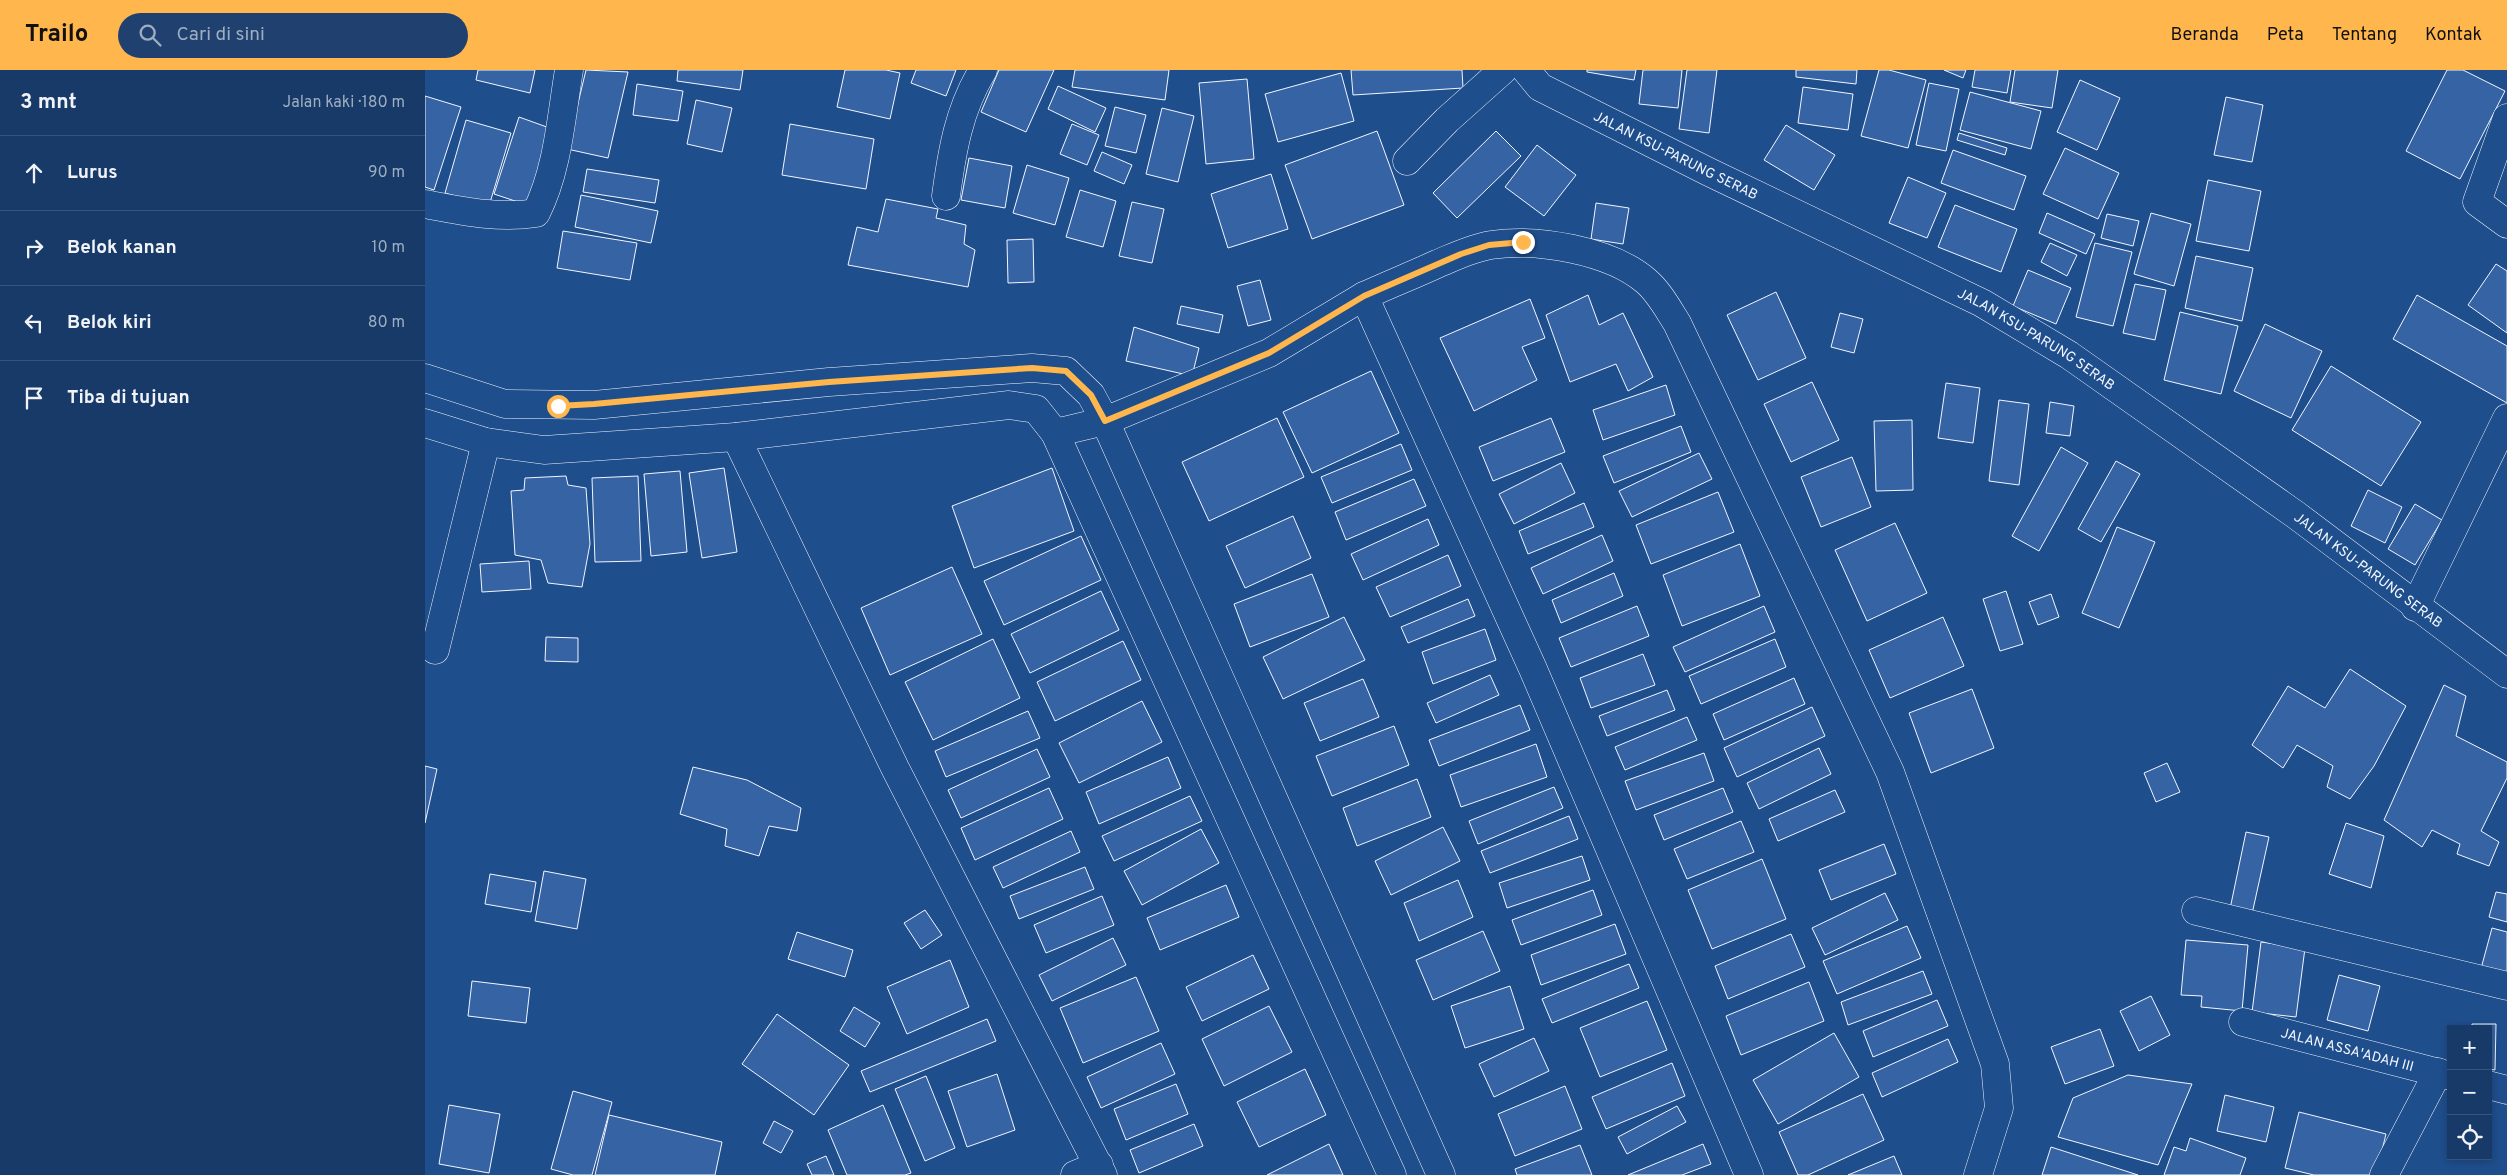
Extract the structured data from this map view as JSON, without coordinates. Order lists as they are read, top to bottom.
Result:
{
  "streets": {
    "street": ["JALAN KSU-PARUNG SERAB", "JALAN ASSA'ADAH III"]
  },
  "page": {
    "header": "Trailo",
    "search": "Cari di sini",
    "nav": [
      "Beranda",
      "Peta",
      "Tentang",
      "Kontak"
    ],
    "heading": ["3 mnt", "Jalan kaki · 180 m"],
    "list": [
      ["Lurus", "90 m"],
      ["Belok kanan", "10 m"],
      ["Belok kiri", "80 m"],
      "Tiba di tujuan"
    ],
    "map_buttons": ["+", "−"]
  }
}
